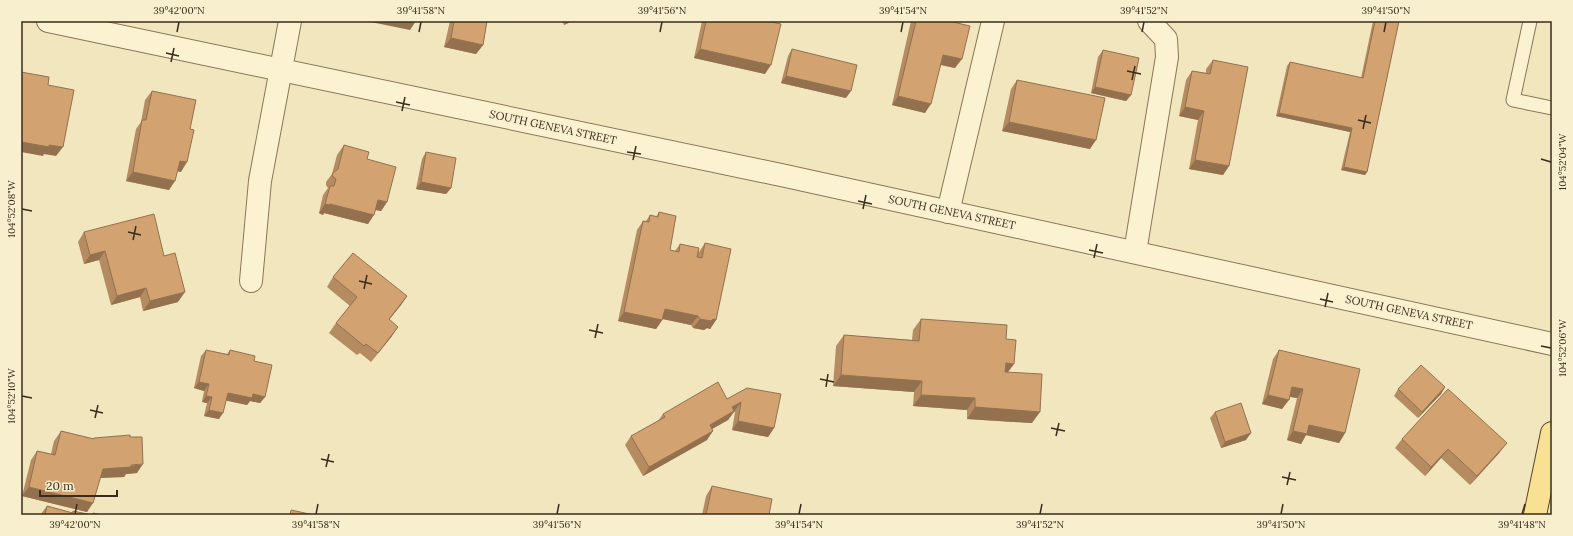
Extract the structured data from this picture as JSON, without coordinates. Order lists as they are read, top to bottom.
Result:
{
  "streets": {
    "street": ["SOUTH GENEVA STREET"]
  },
  "scale_bar": "20 m",
  "coordinates": [
    "39°42'00\"N",
    "39°41'58\"N",
    "39°41'56\"N",
    "39°41'54\"N",
    "39°41'52\"N",
    "39°41'50\"N",
    "104°52'04\"W",
    "104°52'08\"W",
    "104°52'06\"W",
    "104°52'10\"W",
    "39°41'48\"N"
  ]
}
